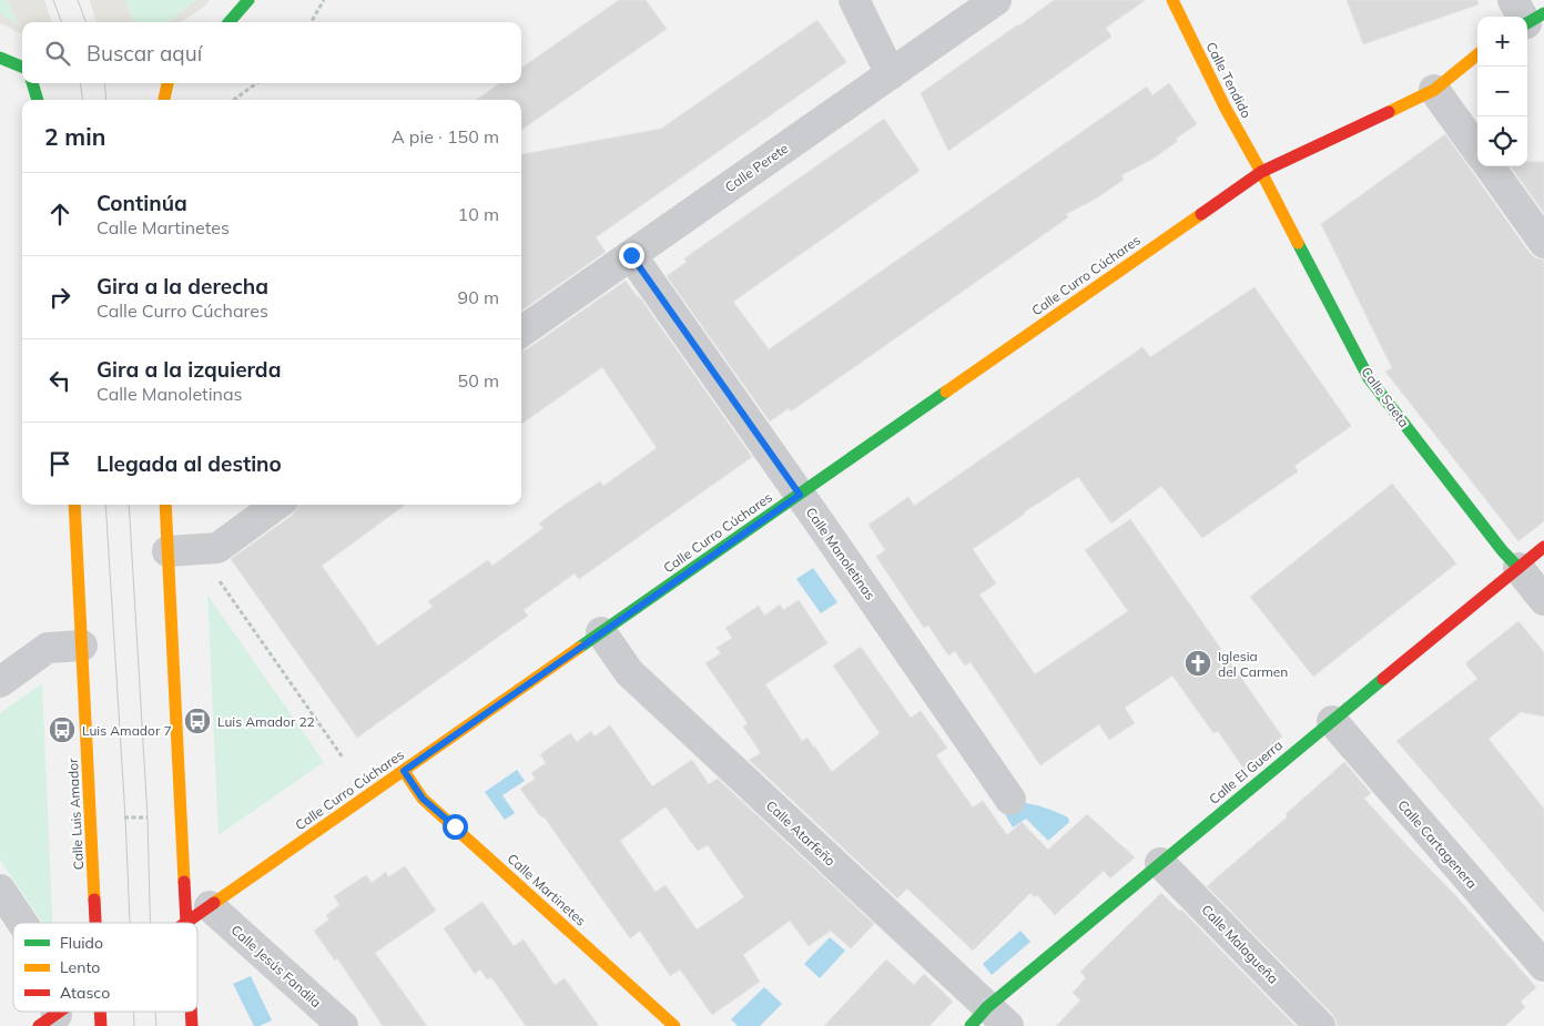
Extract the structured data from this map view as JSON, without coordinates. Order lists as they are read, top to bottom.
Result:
{
  "streets": {
    "street": [
      "Calle Tendido",
      "Calle Perete",
      "Calle Curro Cúchares",
      "Calle Saeta",
      "Calle Manoletinas",
      "Calle El Guerra",
      "Calle Luis Amador",
      "Calle Atarfeño",
      "Calle Cartagenera",
      "Calle Martinetes",
      "Calle Malagueña",
      "Calle Jesús Fandila"
    ]
  },
  "crossings": [
    ["Calle Tendido", "Calle Curro Cúchares"],
    ["Calle Tendido", "Calle Saeta"],
    ["Calle Perete", "Calle Manoletinas"],
    ["Calle Curro Cúchares", "Calle Saeta"],
    ["Calle Curro Cúchares", "Calle Manoletinas"],
    ["Calle Curro Cúchares", "Calle Atarfeño"],
    ["Calle Curro Cúchares", "Calle Martinetes"],
    ["Calle Curro Cúchares", "Calle Jesús Fandila"],
    ["Calle Saeta", "Calle El Guerra"],
    ["Calle El Guerra", "Calle Atarfeño"],
    ["Calle El Guerra", "Calle Cartagenera"],
    ["Calle El Guerra", "Calle Malagueña"]
  ],
  "places": {
    "church": ["Iglesia del Carmen"],
    "bus stop": ["Luis Amador 22", "Luis Amador 7"]
  },
  "legend": ["Fluido", "Lento", "Atasco"],
  "page": {
    "map_buttons": ["+", "−"],
    "search": "Buscar aquí",
    "heading": ["2 min", "A pie · 150 m"],
    "list": [
      ["Continúa", "Calle Martinetes", "10 m"],
      ["Gira a la derecha", "Calle Curro Cúchares", "90 m"],
      ["Gira a la izquierda", "Calle Manoletinas", "50 m"],
      "Llegada al destino"
    ]
  }
}
